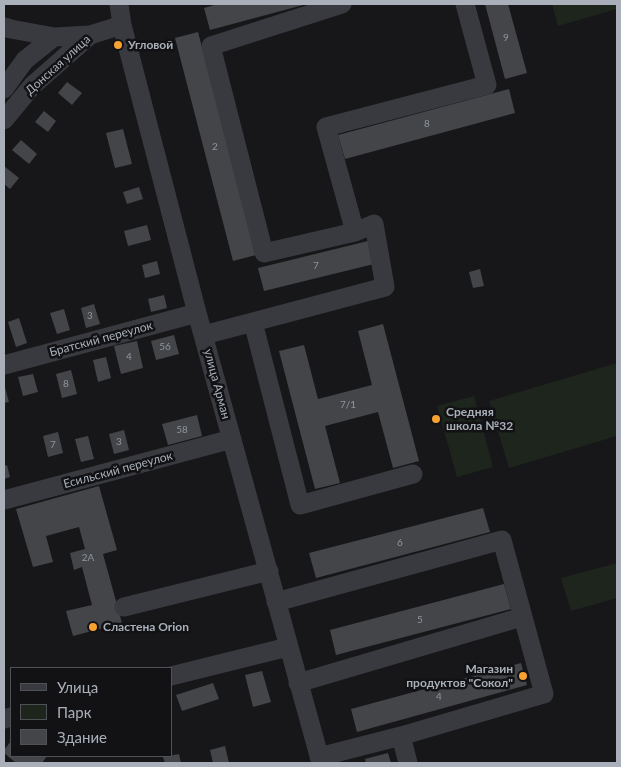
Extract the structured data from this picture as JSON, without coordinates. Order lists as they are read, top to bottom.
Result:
{
  "streets": {
    "street": [
      "Донская улица",
      "Братский переулок",
      "улица Арман",
      "Есильский переулок"
    ]
  },
  "crossings": [
    ["Донская улица", "улица Арман"],
    ["Братский переулок", "улица Арман"],
    ["улица Арман", "Есильский переулок"]
  ],
  "places": [
    "Угловой",
    "Средняя школа №32",
    "Сластена Orion",
    "Магазин продуктов \"Сокол\""
  ],
  "house_numbers": [
    "9",
    "8",
    "2",
    "7",
    "3",
    "56",
    "4",
    "8",
    "7/1",
    "58",
    "3",
    "7",
    "6",
    "2А",
    "5",
    "4"
  ],
  "legend": ["Улица", "Парк", "Здание"]
}
